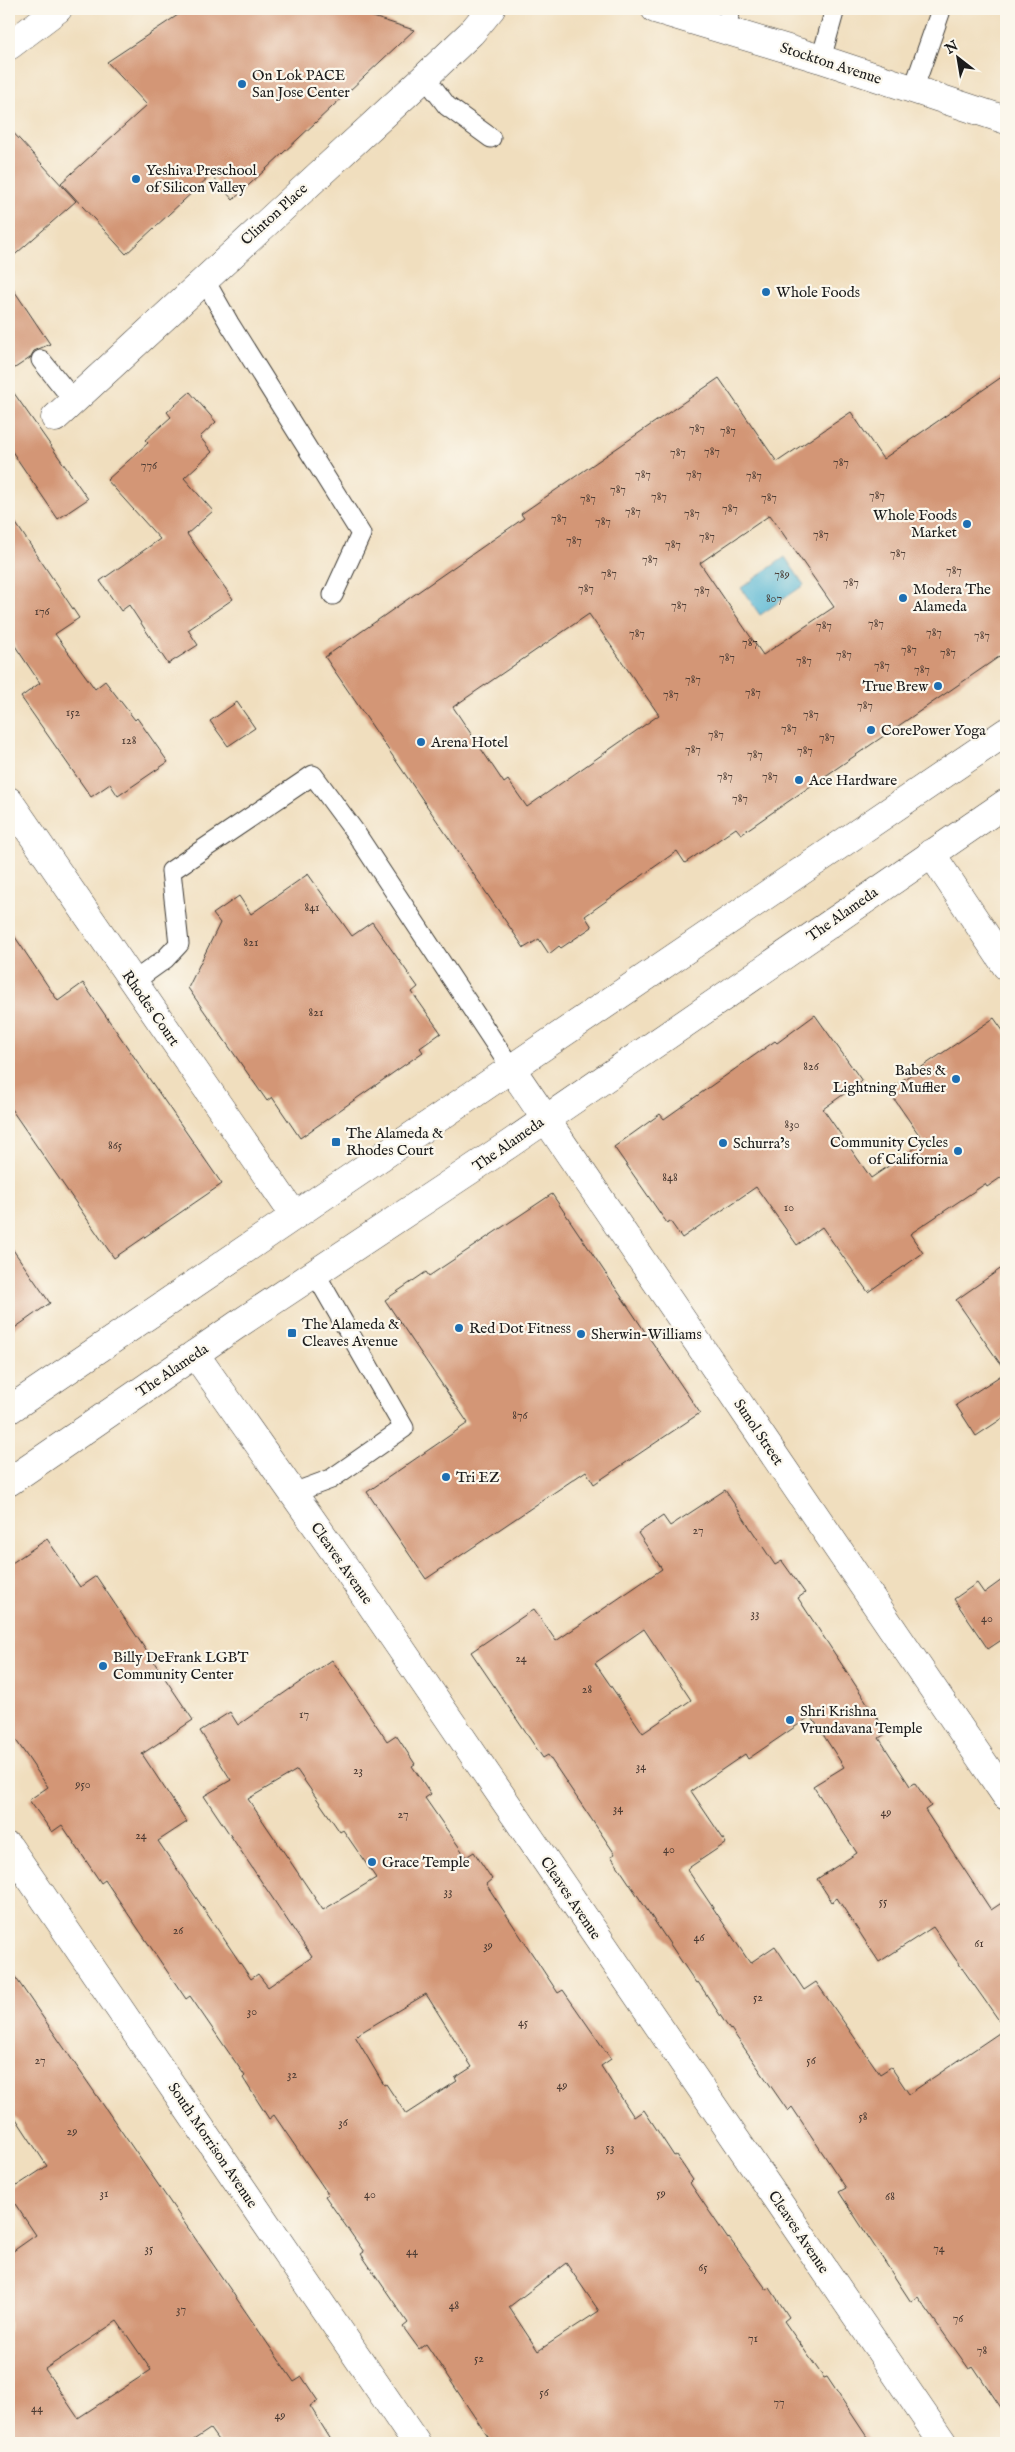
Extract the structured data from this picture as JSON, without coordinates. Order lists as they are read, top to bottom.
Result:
{
  "streets": {
    "street": [
      "Stockton Avenue",
      "Clinton Place",
      "The Alameda",
      "Rhodes Court",
      "Sunol Street",
      "Cleaves Avenue",
      "South Morrison Avenue"
    ]
  },
  "crossings": [
    ["The Alameda", "Sunol Street"],
    ["The Alameda", "Cleaves Avenue"]
  ],
  "places": {
    "other": [
      "On Lok PACE San Jose Center",
      "Yeshiva Preschool of Silicon Valley",
      "Whole Foods",
      "Whole Foods Market",
      "Modera The Alameda",
      "True Brew",
      "CorePower Yoga",
      "Arena Hotel",
      "Ace Hardware",
      "Babes & Lightning Muffler",
      "Schurra’s",
      "Community Cycles of California",
      "Red Dot Fitness",
      "Sherwin-Williams",
      "Tri EZ",
      "Billy DeFrank LGBT Community Center",
      "Shri Krishna Vrundavana Temple",
      "Grace Temple"
    ],
    "transit": ["The Alameda & Rhodes Court", "The Alameda & Cleaves Avenue"]
  },
  "house_numbers": [
    "787",
    "787",
    "787",
    "787",
    "787",
    "776",
    "787",
    "787",
    "787",
    "787",
    "787",
    "787",
    "787",
    "787",
    "787",
    "787",
    "787",
    "787",
    "787",
    "787",
    "787",
    "787",
    "787",
    "787",
    "787",
    "787",
    "787",
    "789",
    "787",
    "787",
    "787",
    "807",
    "787",
    "176",
    "787",
    "787",
    "787",
    "787",
    "787",
    "787",
    "787",
    "787",
    "787",
    "787",
    "787",
    "787",
    "787",
    "787",
    "787",
    "787",
    "787",
    "152",
    "787",
    "787",
    "787",
    "787",
    "128",
    "787",
    "787",
    "787",
    "787",
    "787",
    "787",
    "841",
    "821",
    "821",
    "826",
    "830",
    "865",
    "848",
    "10",
    "876",
    "27",
    "33",
    "40",
    "24",
    "28",
    "17",
    "34",
    "23",
    "950",
    "34",
    "49",
    "27",
    "24",
    "40",
    "33",
    "55",
    "26",
    "46",
    "61",
    "39",
    "52",
    "30",
    "45",
    "27",
    "56",
    "32",
    "49",
    "58",
    "36",
    "29",
    "53",
    "31",
    "59",
    "40",
    "68",
    "35",
    "74",
    "44",
    "65",
    "48",
    "37",
    "76",
    "71",
    "78",
    "52",
    "56",
    "77",
    "44",
    "49"
  ],
  "north": "top left"
}
